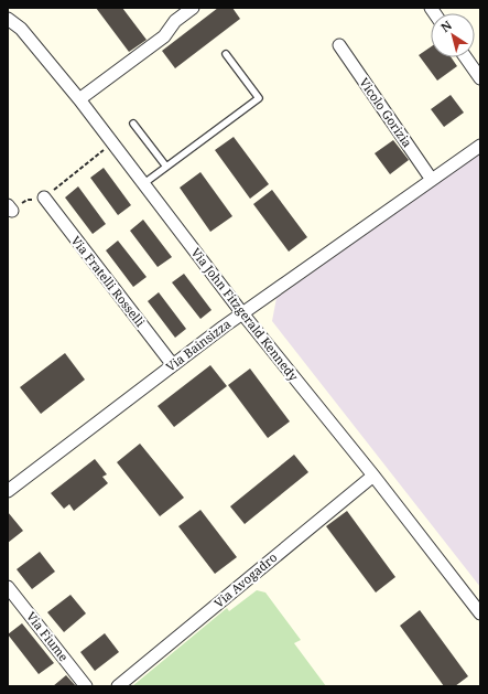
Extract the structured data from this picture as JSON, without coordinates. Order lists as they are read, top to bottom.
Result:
{
  "streets": {
    "street": [
      "Vicolo Gorizia",
      "Via Fratelli Rosselli",
      "Via John Fitzgerald Kennedy",
      "Via Bainsizza",
      "Via Avogadro",
      "Via Fiume"
    ]
  },
  "crossings": [
    ["Vicolo Gorizia", "Via Bainsizza"],
    ["Via Fratelli Rosselli", "Via Bainsizza"],
    ["Via John Fitzgerald Kennedy", "Via Bainsizza"],
    ["Via John Fitzgerald Kennedy", "Via Avogadro"]
  ],
  "north": "top left"
}
